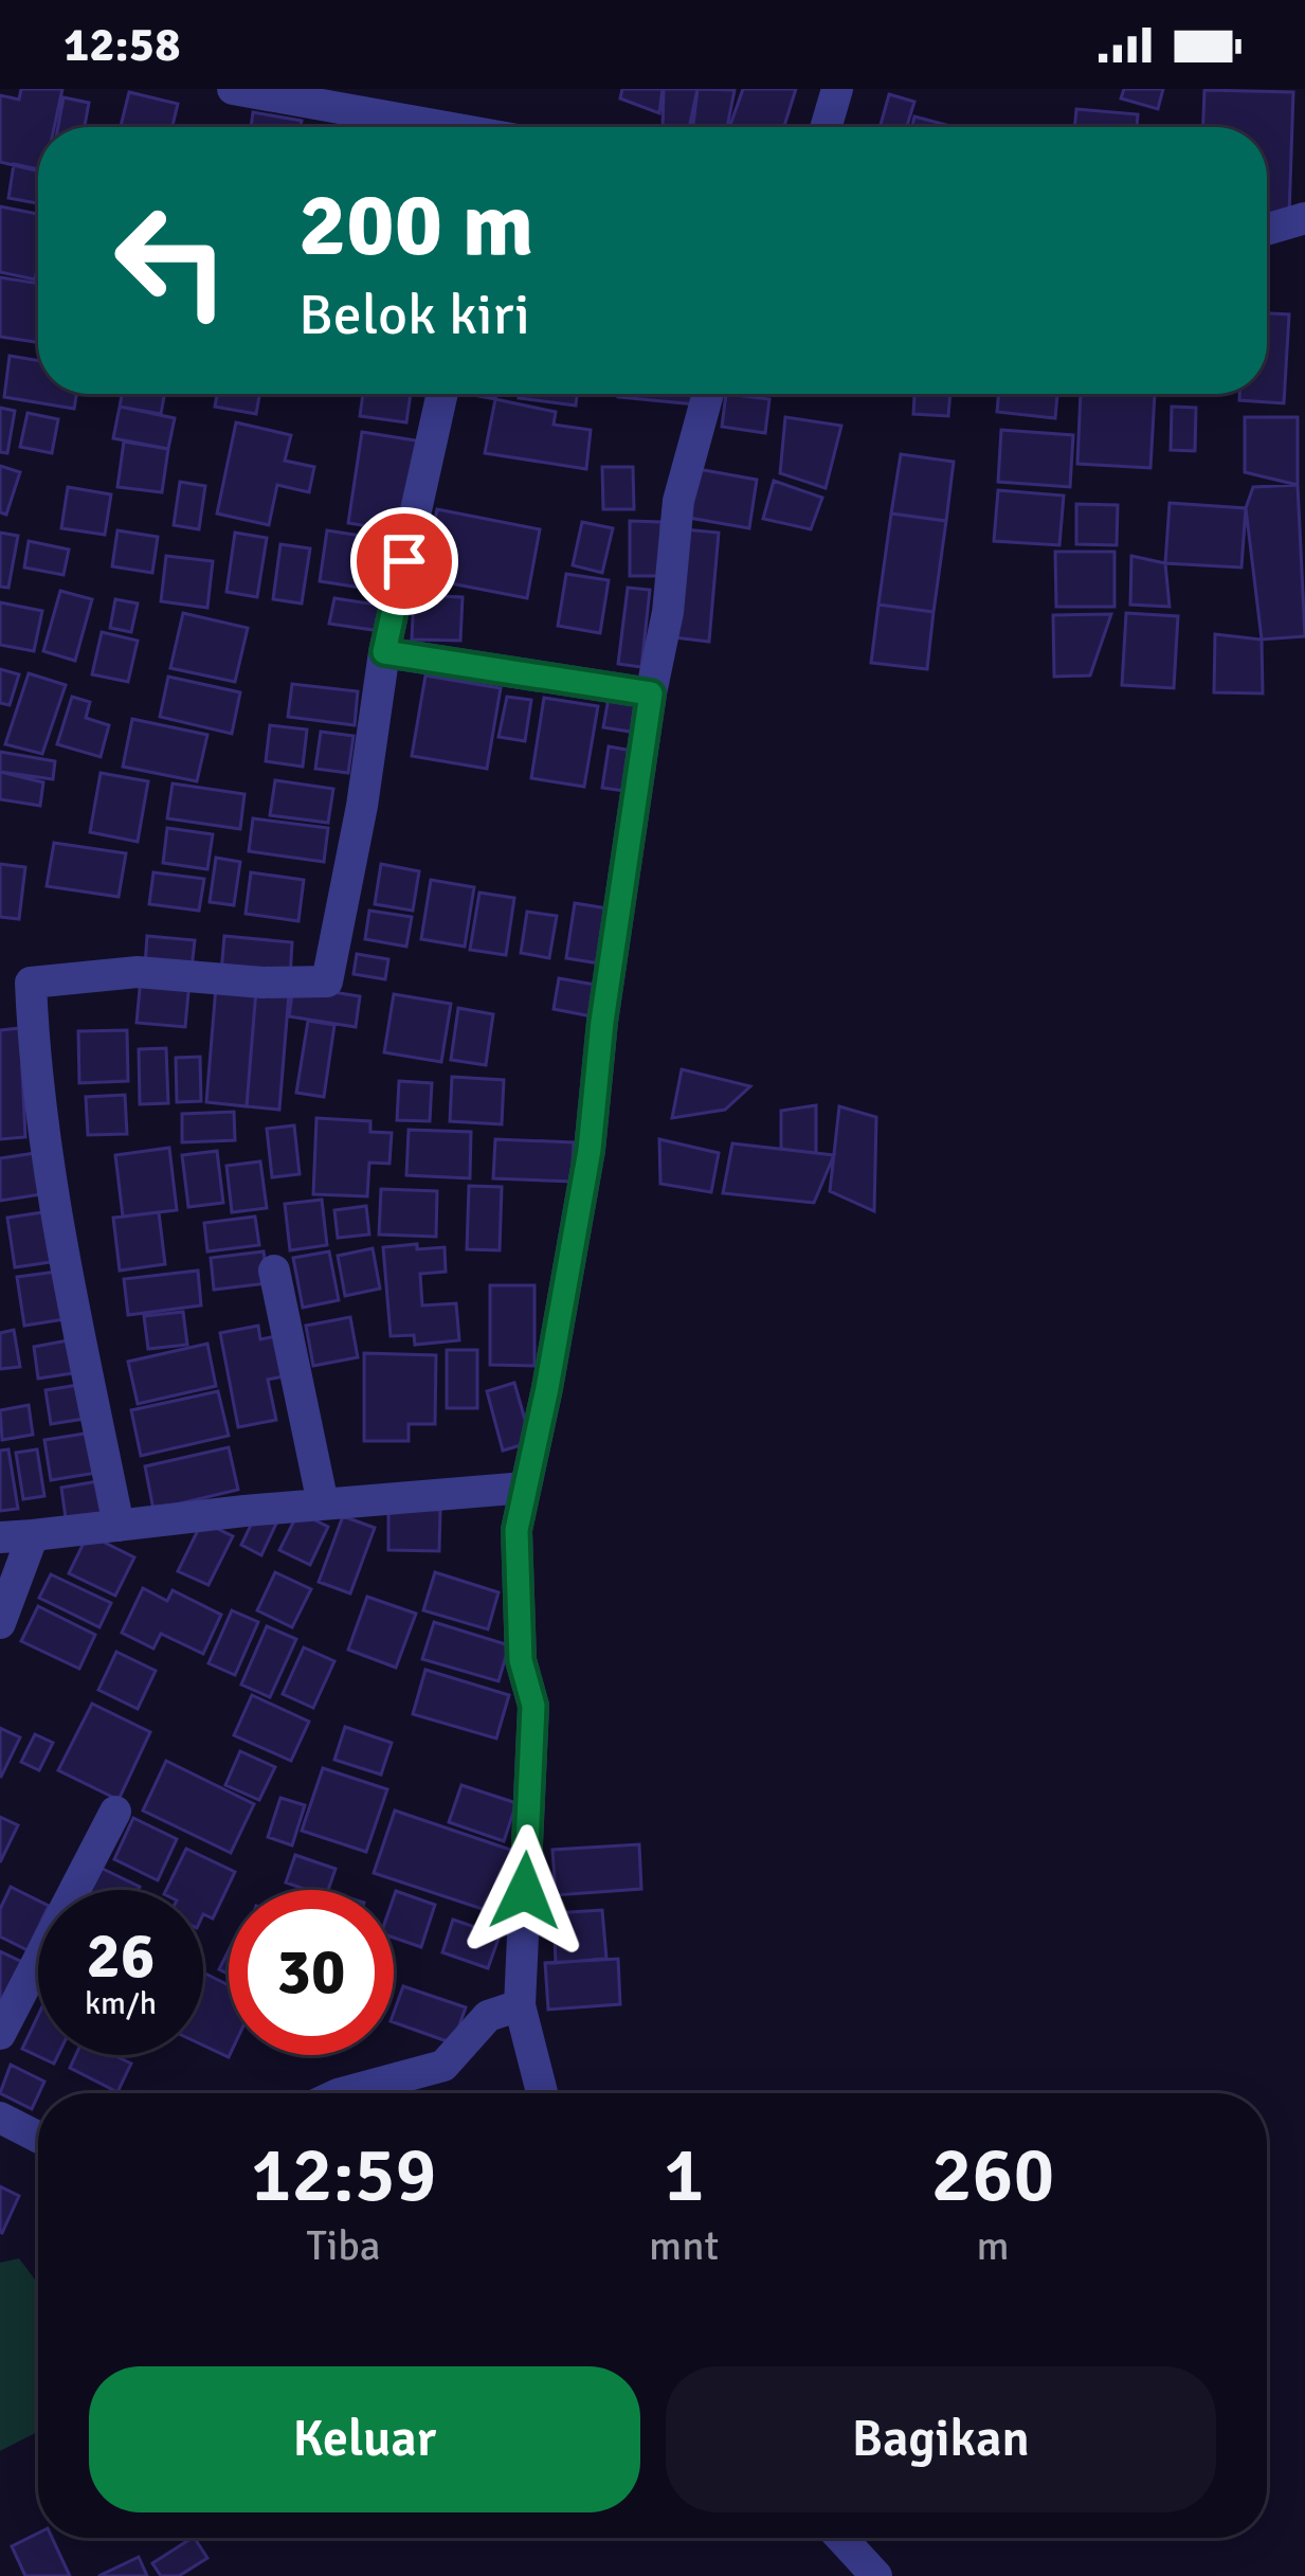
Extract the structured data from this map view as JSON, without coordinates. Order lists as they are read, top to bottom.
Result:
{
  "page": {
    "status": "12:58",
    "turn": ["200 m", "Belok kiri"],
    "speed": "26 km/h",
    "limit": "30",
    "eta": [
      "12:59",
      "Tiba",
      "1",
      "mnt",
      "260",
      "m"
    ],
    "buttons": ["Keluar", "Bagikan"]
  }
}
